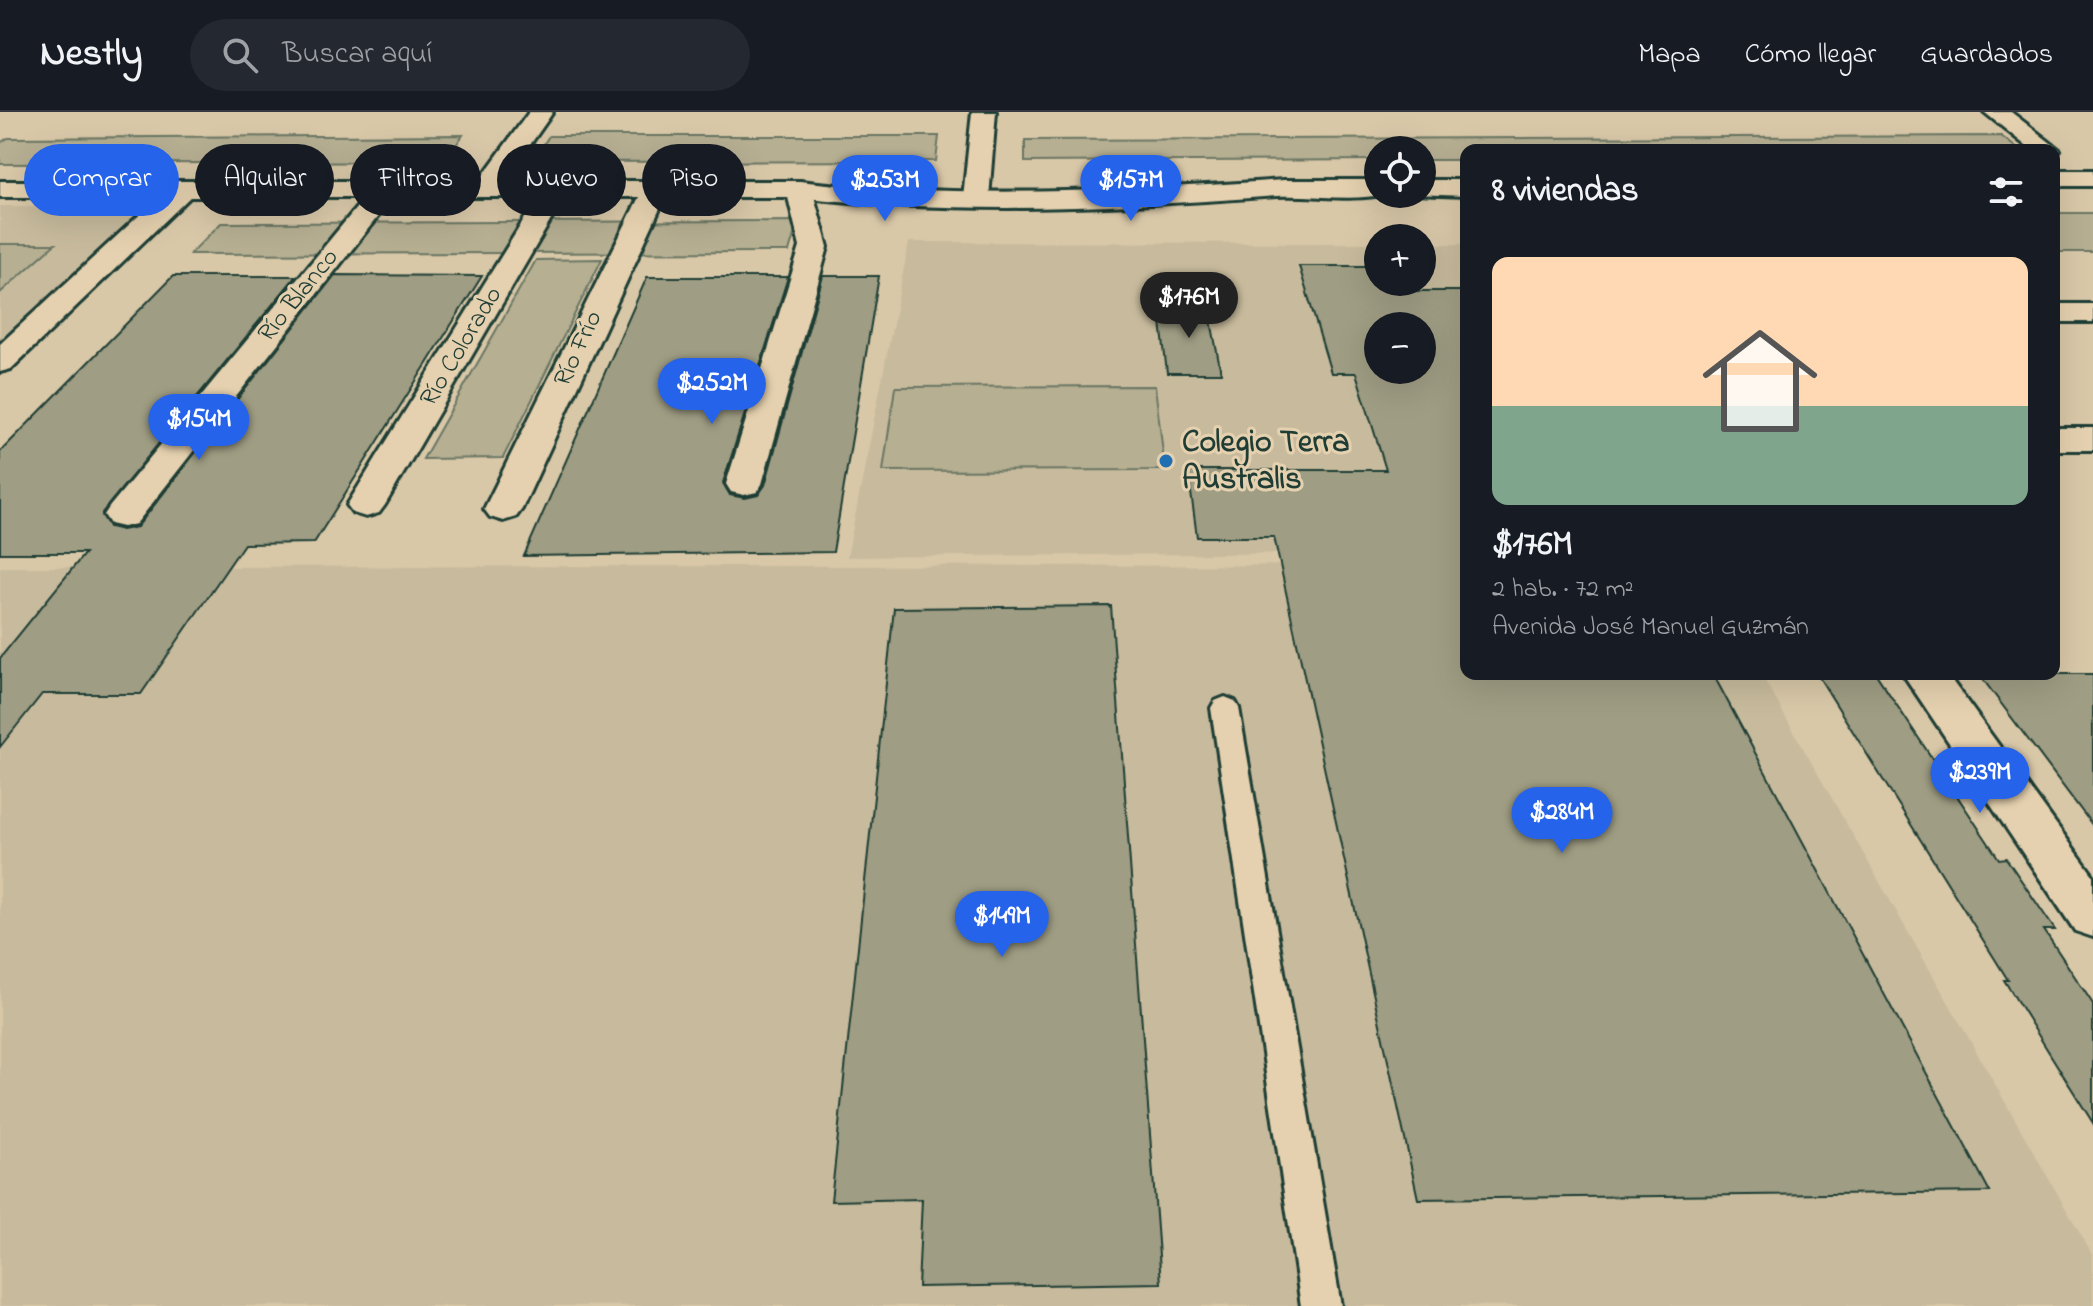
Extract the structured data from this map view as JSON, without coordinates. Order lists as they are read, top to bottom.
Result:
{
  "streets": {
    "street": ["Río Blanco", "Río Colorado", "Río Frío"]
  },
  "places": ["Colegio Terra Australis"],
  "page": {
    "header": "Nestly",
    "search": "Buscar aquí",
    "nav": ["Mapa", "Cómo llegar", "Guardados"],
    "map_buttons": ["+", "−"],
    "chip": [
      "Comprar",
      "Alquilar",
      "Filtros",
      "Nuevo",
      "Piso"
    ],
    "heading": "8 viviendas",
    "price": [
      "$253M",
      "$157M",
      "$176M",
      "$252M",
      "$154M",
      "$239M",
      "$284M",
      "$149M"
    ],
    "list": [
      {
        "name": "$176M",
        "note": "2 hab. · 72 m² · Avenida José Manuel Guzmán"
      }
    ]
  }
}
